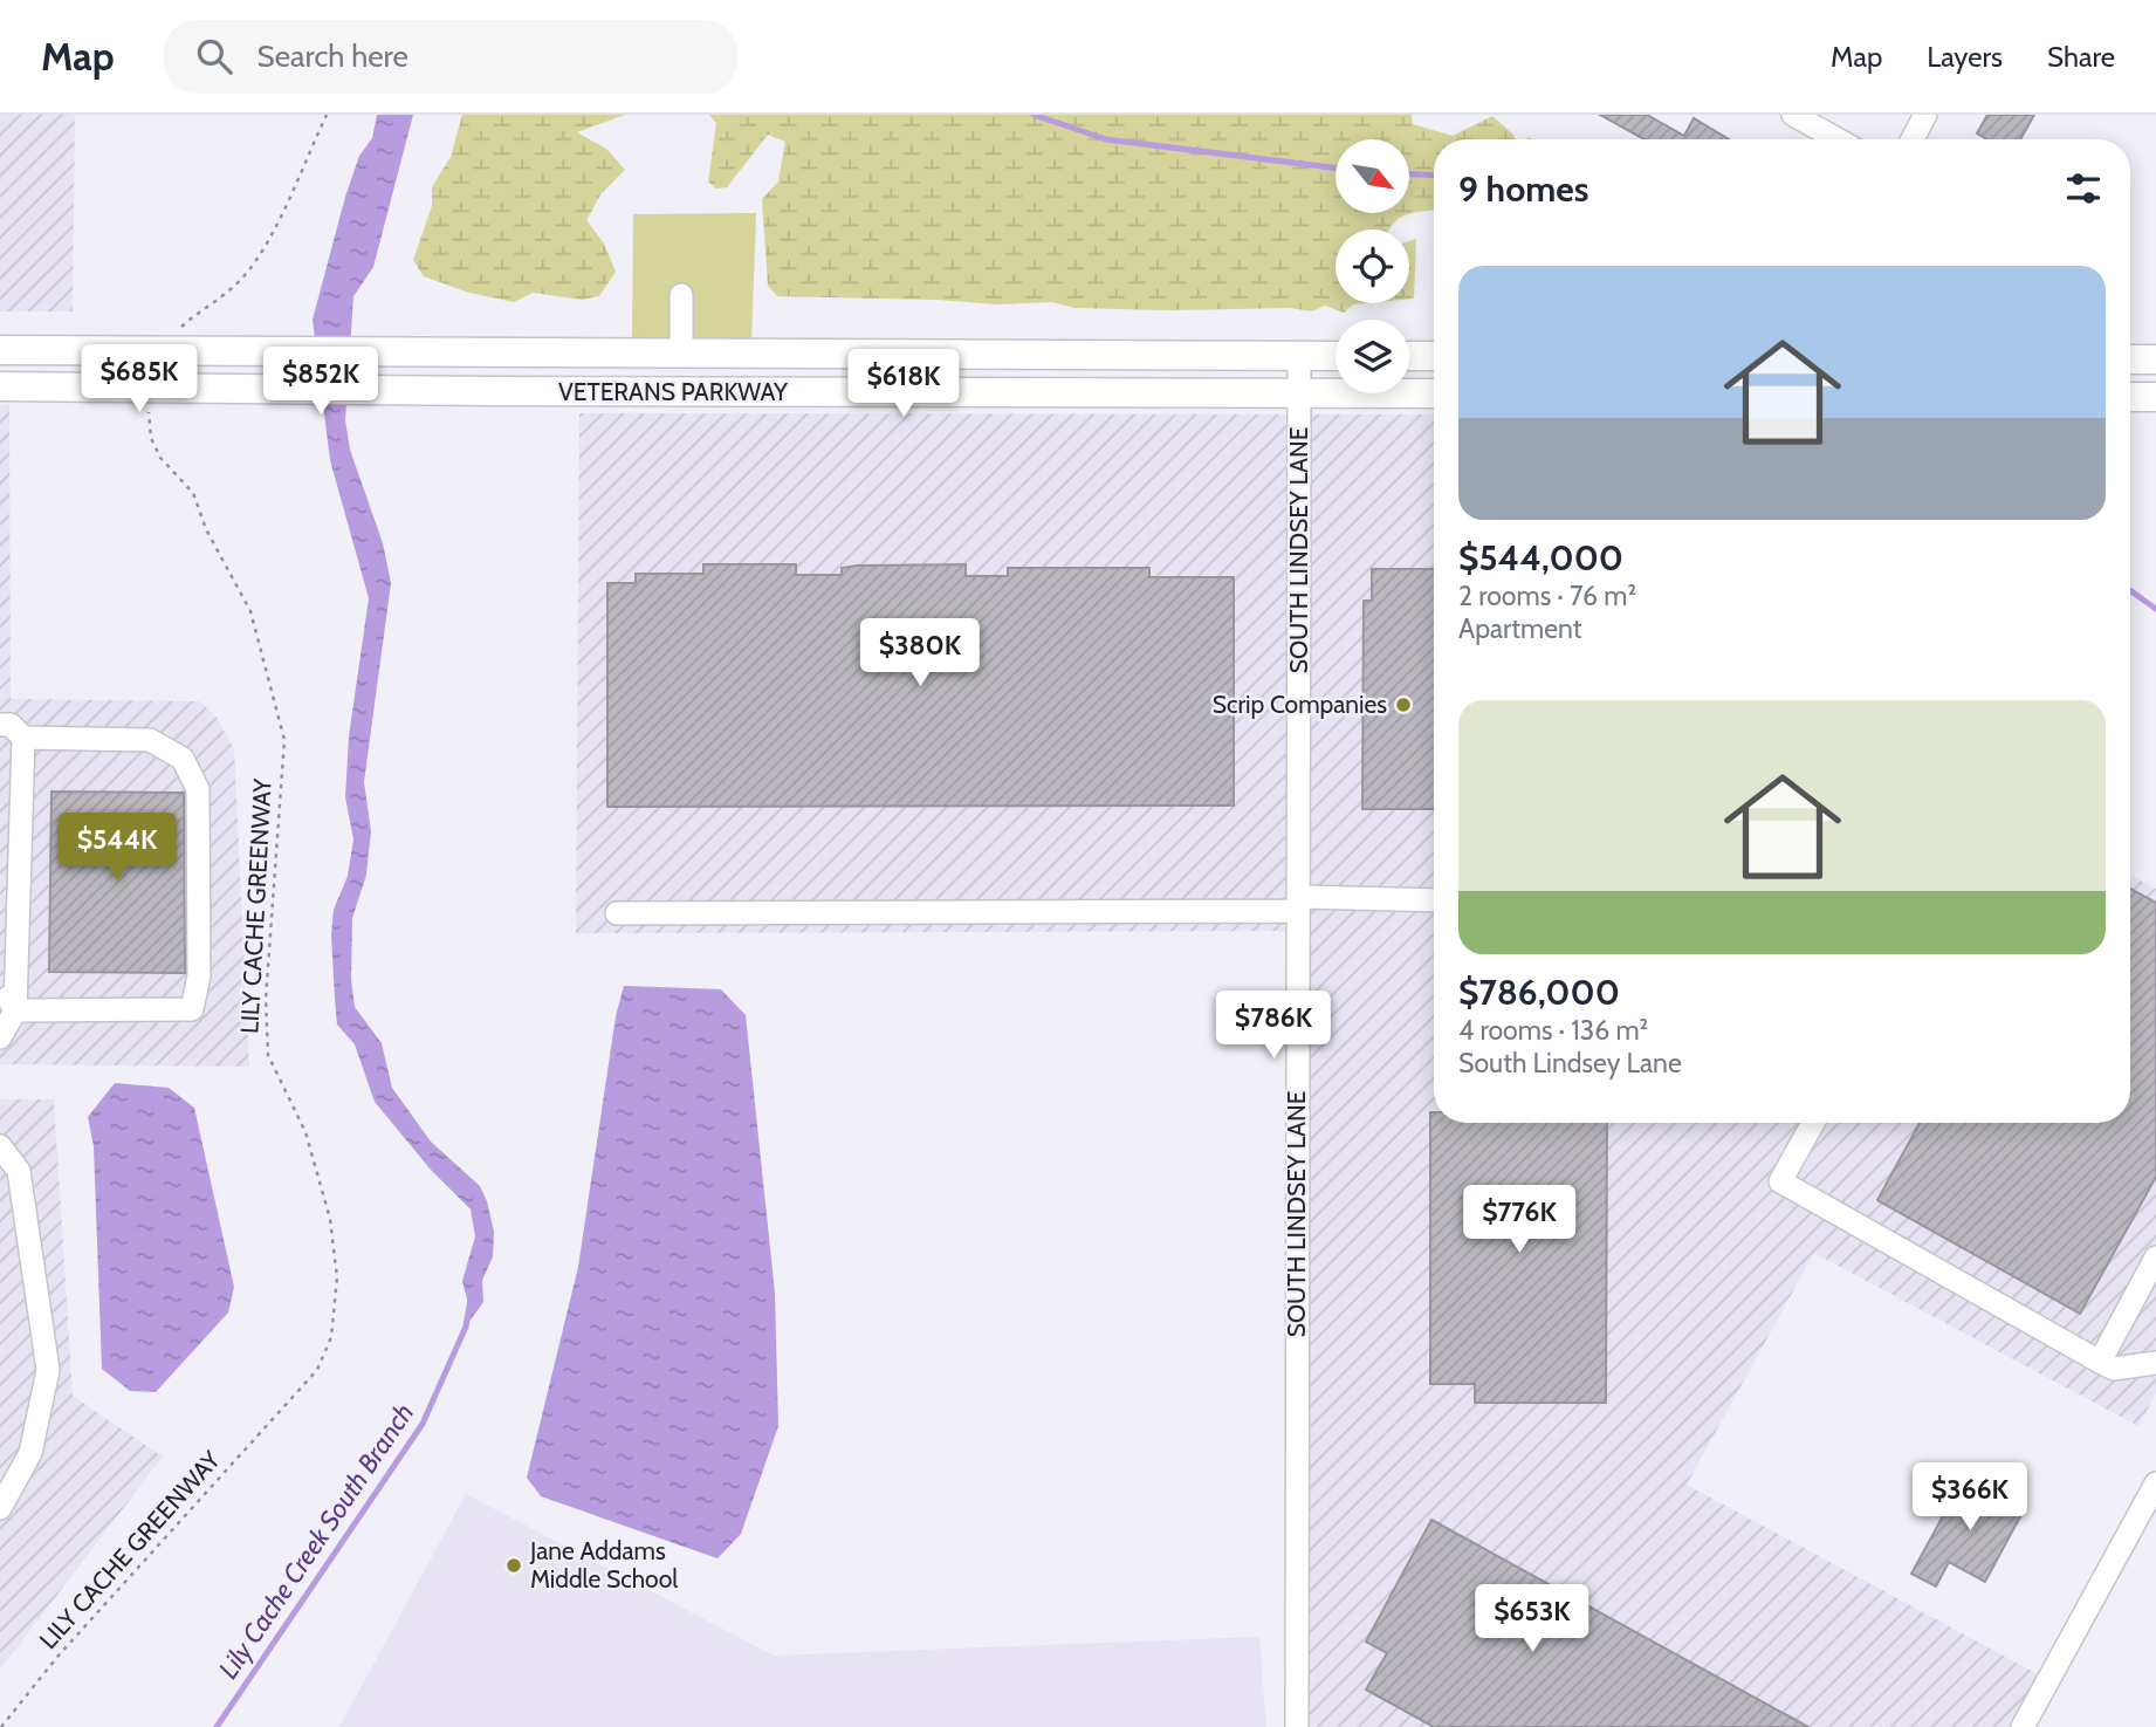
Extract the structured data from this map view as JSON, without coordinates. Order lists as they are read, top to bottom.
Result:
{
  "streets": {
    "main road": ["VETERANS PARKWAY"],
    "street": ["SOUTH LINDSEY LANE"],
    "path": ["LILY CACHE GREENWAY"]
  },
  "crossings": [
    ["VETERANS PARKWAY", "SOUTH LINDSEY LANE"],
    ["VETERANS PARKWAY", "LILY CACHE GREENWAY"]
  ],
  "water": ["Lily Cache Creek South Branch"],
  "places": ["Scrip Companies", "Jane Addams Middle School"],
  "north": "bottom right",
  "page": {
    "header": "Map",
    "search": "Search here",
    "nav": ["Map", "Layers", "Share"],
    "heading": "9 homes",
    "list": [
      {
        "name": "$544,000",
        "note": "2 rooms · 76 m² · Apartment"
      },
      {
        "name": "$786,000",
        "note": "4 rooms · 136 m² · South Lindsey Lane"
      }
    ],
    "price": [
      "$685K",
      "$852K",
      "$618K",
      "$380K",
      "$544K",
      "$786K",
      "$776K",
      "$366K",
      "$653K"
    ]
  }
}
